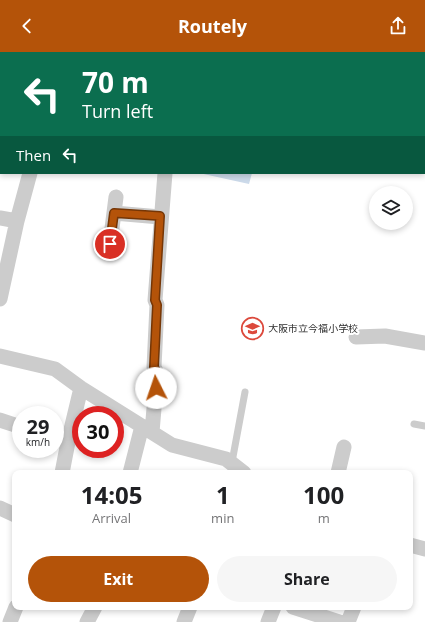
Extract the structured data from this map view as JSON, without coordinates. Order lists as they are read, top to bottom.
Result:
{
  "places": {
    "school or university": ["大阪市立今福小学校"]
  },
  "page": {
    "header": "Routely",
    "turn": ["70 m", "Turn left"],
    "then": "Then",
    "speed": "29 km/h",
    "limit": "30",
    "eta": [
      "14:05",
      "Arrival",
      "1",
      "min",
      "100",
      "m"
    ],
    "buttons": ["Exit", "Share"]
  }
}
